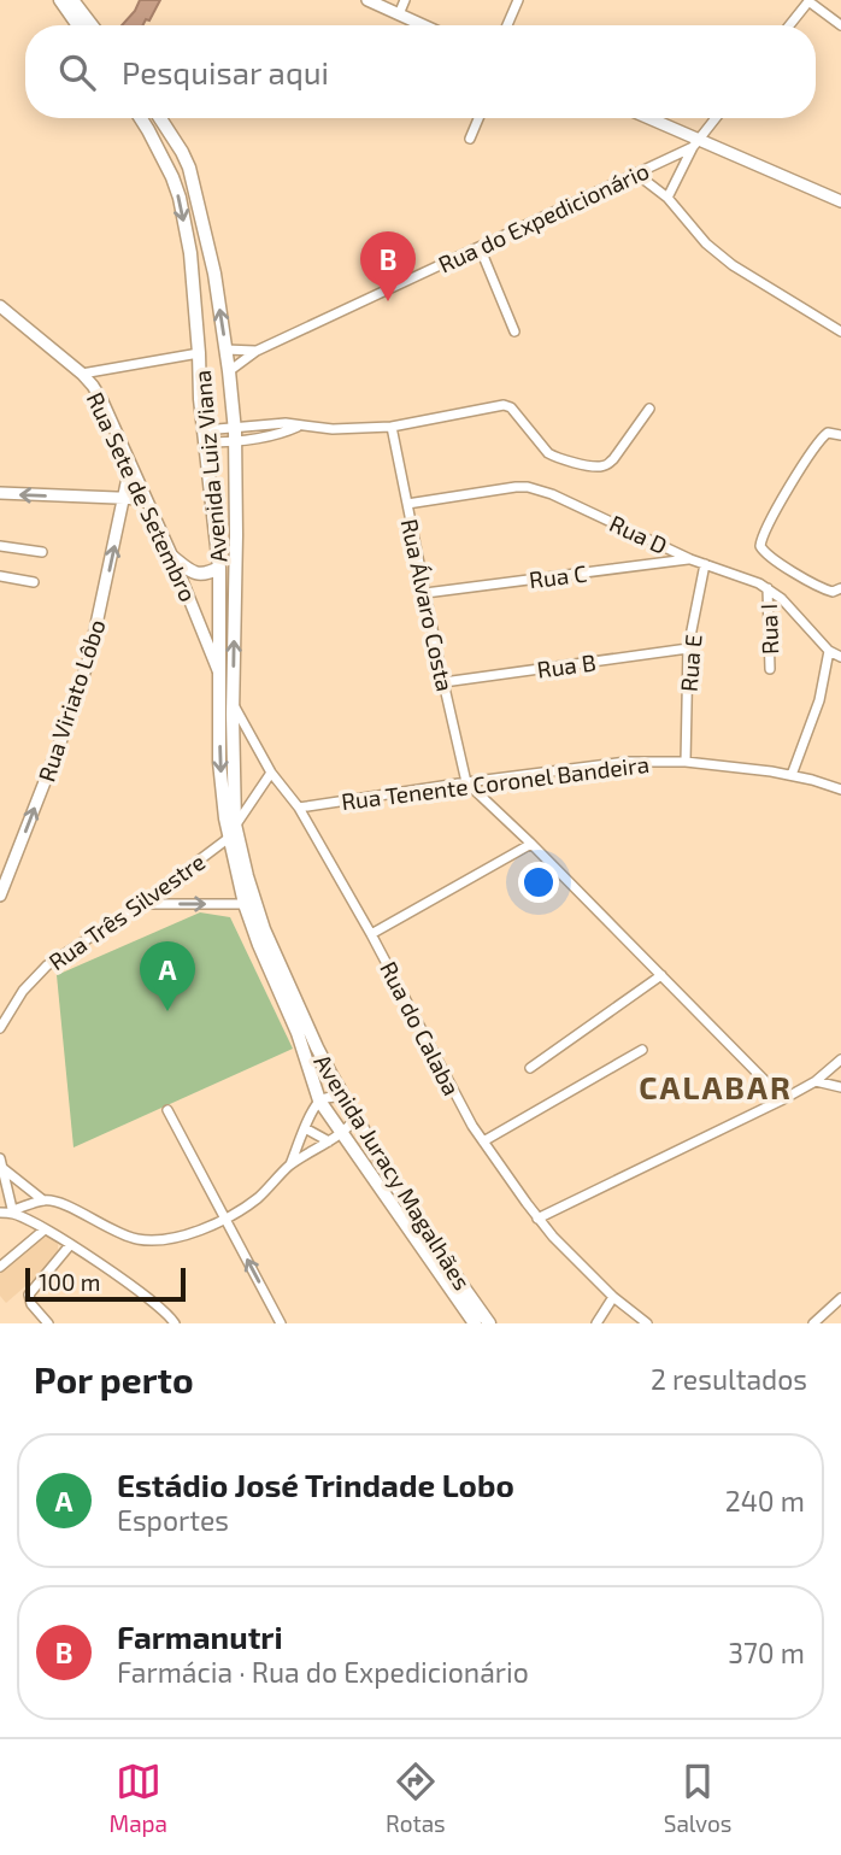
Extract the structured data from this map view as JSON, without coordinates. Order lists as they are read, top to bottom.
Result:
{
  "streets": {
    "main road": ["Avenida Luiz Viana", "Avenida Juracy Magalhães"],
    "street": [
      "Rua do Expedicionário",
      "Rua Sete de Setembro",
      "Rua D",
      "Rua C",
      "Rua Álvaro Costa",
      "Rua I",
      "Rua E",
      "Rua B",
      "Rua Viriato Lôbo",
      "Rua Tenente Coronel Bandeira",
      "Rua Três Silvestre",
      "Rua do Calaba"
    ]
  },
  "crossings": [
    ["Rua do Expedicionário", "Avenida Luiz Viana"],
    ["Avenida Luiz Viana", "Rua Sete de Setembro"],
    ["Avenida Luiz Viana", "Rua Três Silvestre"],
    ["Avenida Luiz Viana", "Rua do Calaba"],
    ["Avenida Luiz Viana", "Avenida Juracy Magalhães"],
    ["Rua Sete de Setembro", "Rua Viriato Lôbo"],
    ["Rua D", "Rua C"],
    ["Rua D", "Rua Álvaro Costa"],
    ["Rua D", "Rua I"],
    ["Rua D", "Rua E"],
    ["Rua C", "Rua Álvaro Costa"],
    ["Rua Álvaro Costa", "Rua B"],
    ["Rua Álvaro Costa", "Rua Tenente Coronel Bandeira"],
    ["Rua E", "Rua B"],
    ["Rua E", "Rua Tenente Coronel Bandeira"],
    ["Rua Tenente Coronel Bandeira", "Rua do Calaba"],
    ["Rua Três Silvestre", "Avenida Juracy Magalhães"]
  ],
  "one_way": ["Rua Viriato Lôbo"],
  "districts": ["CALABAR"],
  "scale_bar": "100 m",
  "page": {
    "search": "Pesquisar aqui",
    "pins": ["B", "A"],
    "scale": "100 m",
    "heading": ["Por perto", "2 resultados"],
    "list": [
      {
        "mark": "A",
        "name": "Estádio José Trindade Lobo",
        "note": "Esportes",
        "value": "240 m"
      },
      {
        "mark": "B",
        "name": "Farmanutri",
        "note": "Farmácia · Rua do Expedicionário",
        "value": "370 m"
      }
    ],
    "nav": ["Mapa", "Rotas", "Salvos"]
  }
}
